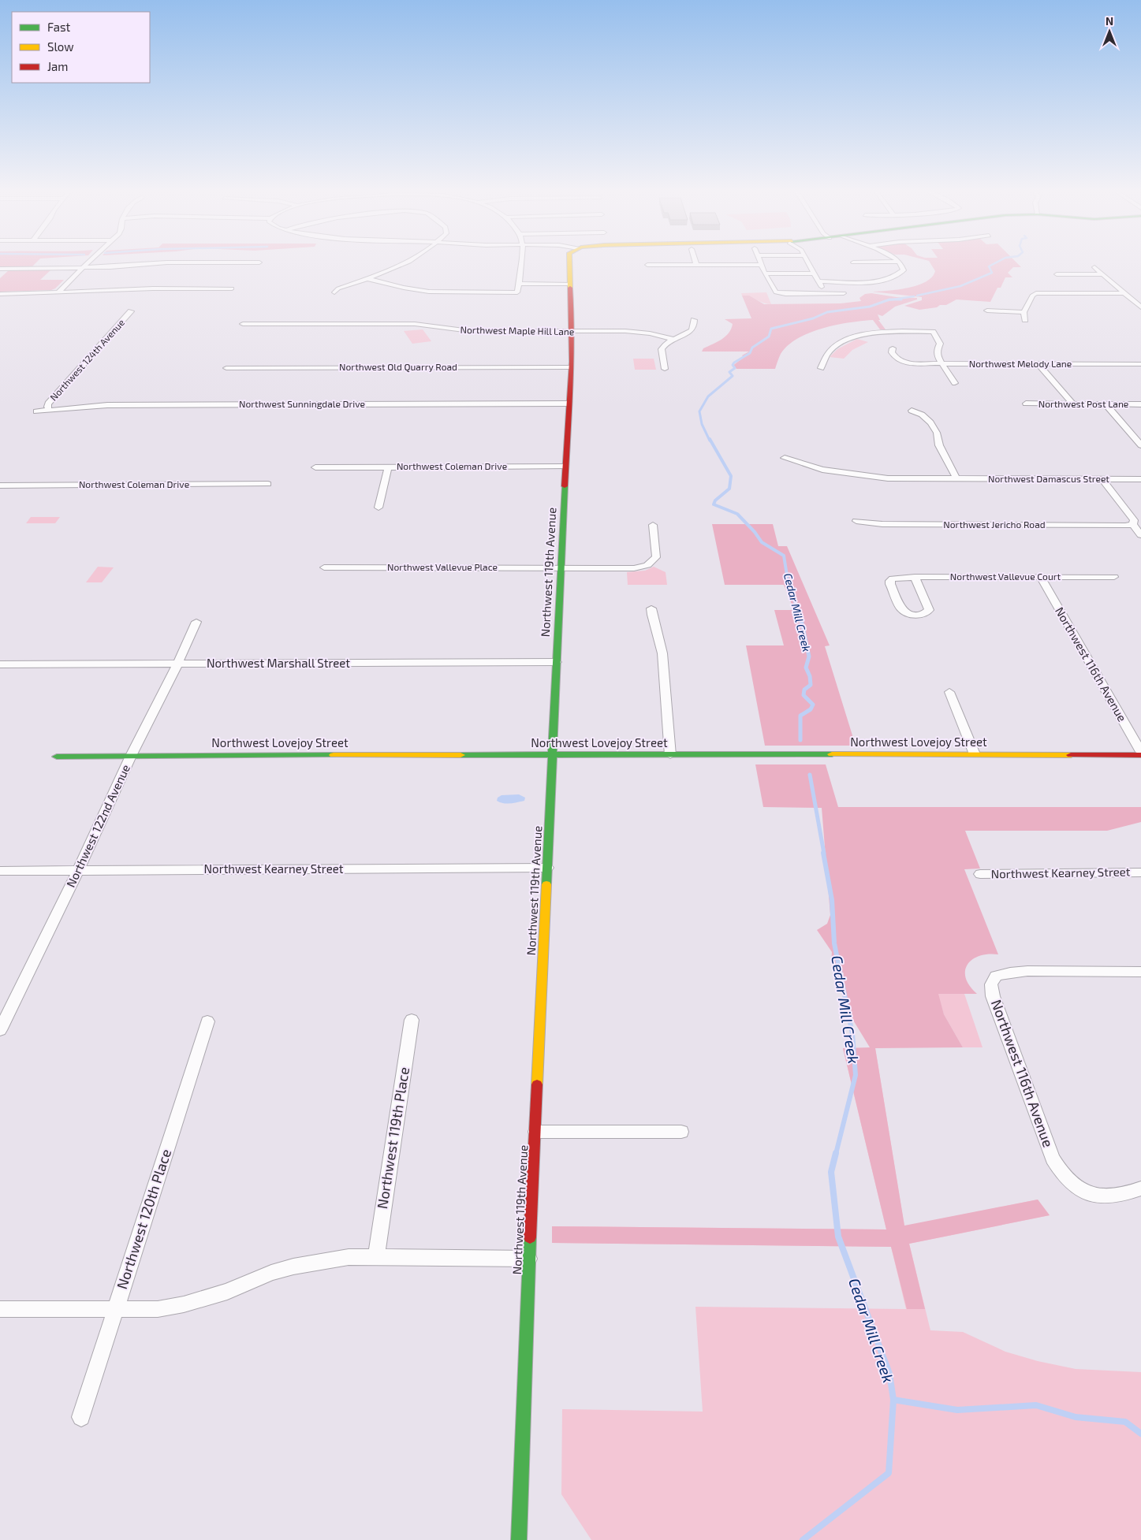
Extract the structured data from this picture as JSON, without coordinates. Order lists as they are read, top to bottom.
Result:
{
  "streets": {
    "street": [
      "Northwest Maple Hill Lane",
      "Northwest 124th Avenue",
      "Northwest Melody Lane",
      "Northwest Old Quarry Road",
      "Northwest Sunningdale Drive",
      "Northwest Post Lane",
      "Northwest Coleman Drive",
      "Northwest Damascus Street",
      "Northwest Jericho Road",
      "Northwest Vallevue Place",
      "Northwest 119th Avenue",
      "Northwest Vallevue Court",
      "Northwest Marshall Street",
      "Northwest 116th Avenue",
      "Northwest Lovejoy Street",
      "Northwest 122nd Avenue",
      "Northwest Kearney Street",
      "Northwest 119th Place",
      "Northwest 120th Place"
    ]
  },
  "crossings": [
    ["Northwest Maple Hill Lane", "Northwest 119th Avenue"],
    ["Northwest 124th Avenue", "Northwest Sunningdale Drive"],
    ["Northwest Old Quarry Road", "Northwest 119th Avenue"],
    ["Northwest Sunningdale Drive", "Northwest 119th Avenue"],
    ["Northwest Coleman Drive", "Northwest 119th Avenue"],
    ["Northwest Vallevue Place", "Northwest 119th Avenue"],
    ["Northwest 119th Avenue", "Northwest Marshall Street"],
    ["Northwest 119th Avenue", "Northwest Lovejoy Street"],
    ["Northwest 119th Avenue", "Northwest Kearney Street"],
    ["Northwest Vallevue Court", "Northwest 116th Avenue"],
    ["Northwest Marshall Street", "Northwest 122nd Avenue"],
    ["Northwest Lovejoy Street", "Northwest 122nd Avenue"],
    ["Northwest 122nd Avenue", "Northwest Kearney Street"]
  ],
  "water": ["Cedar Mill Creek"],
  "legend": ["Fast", "Slow", "Jam"],
  "north": "top"
}
